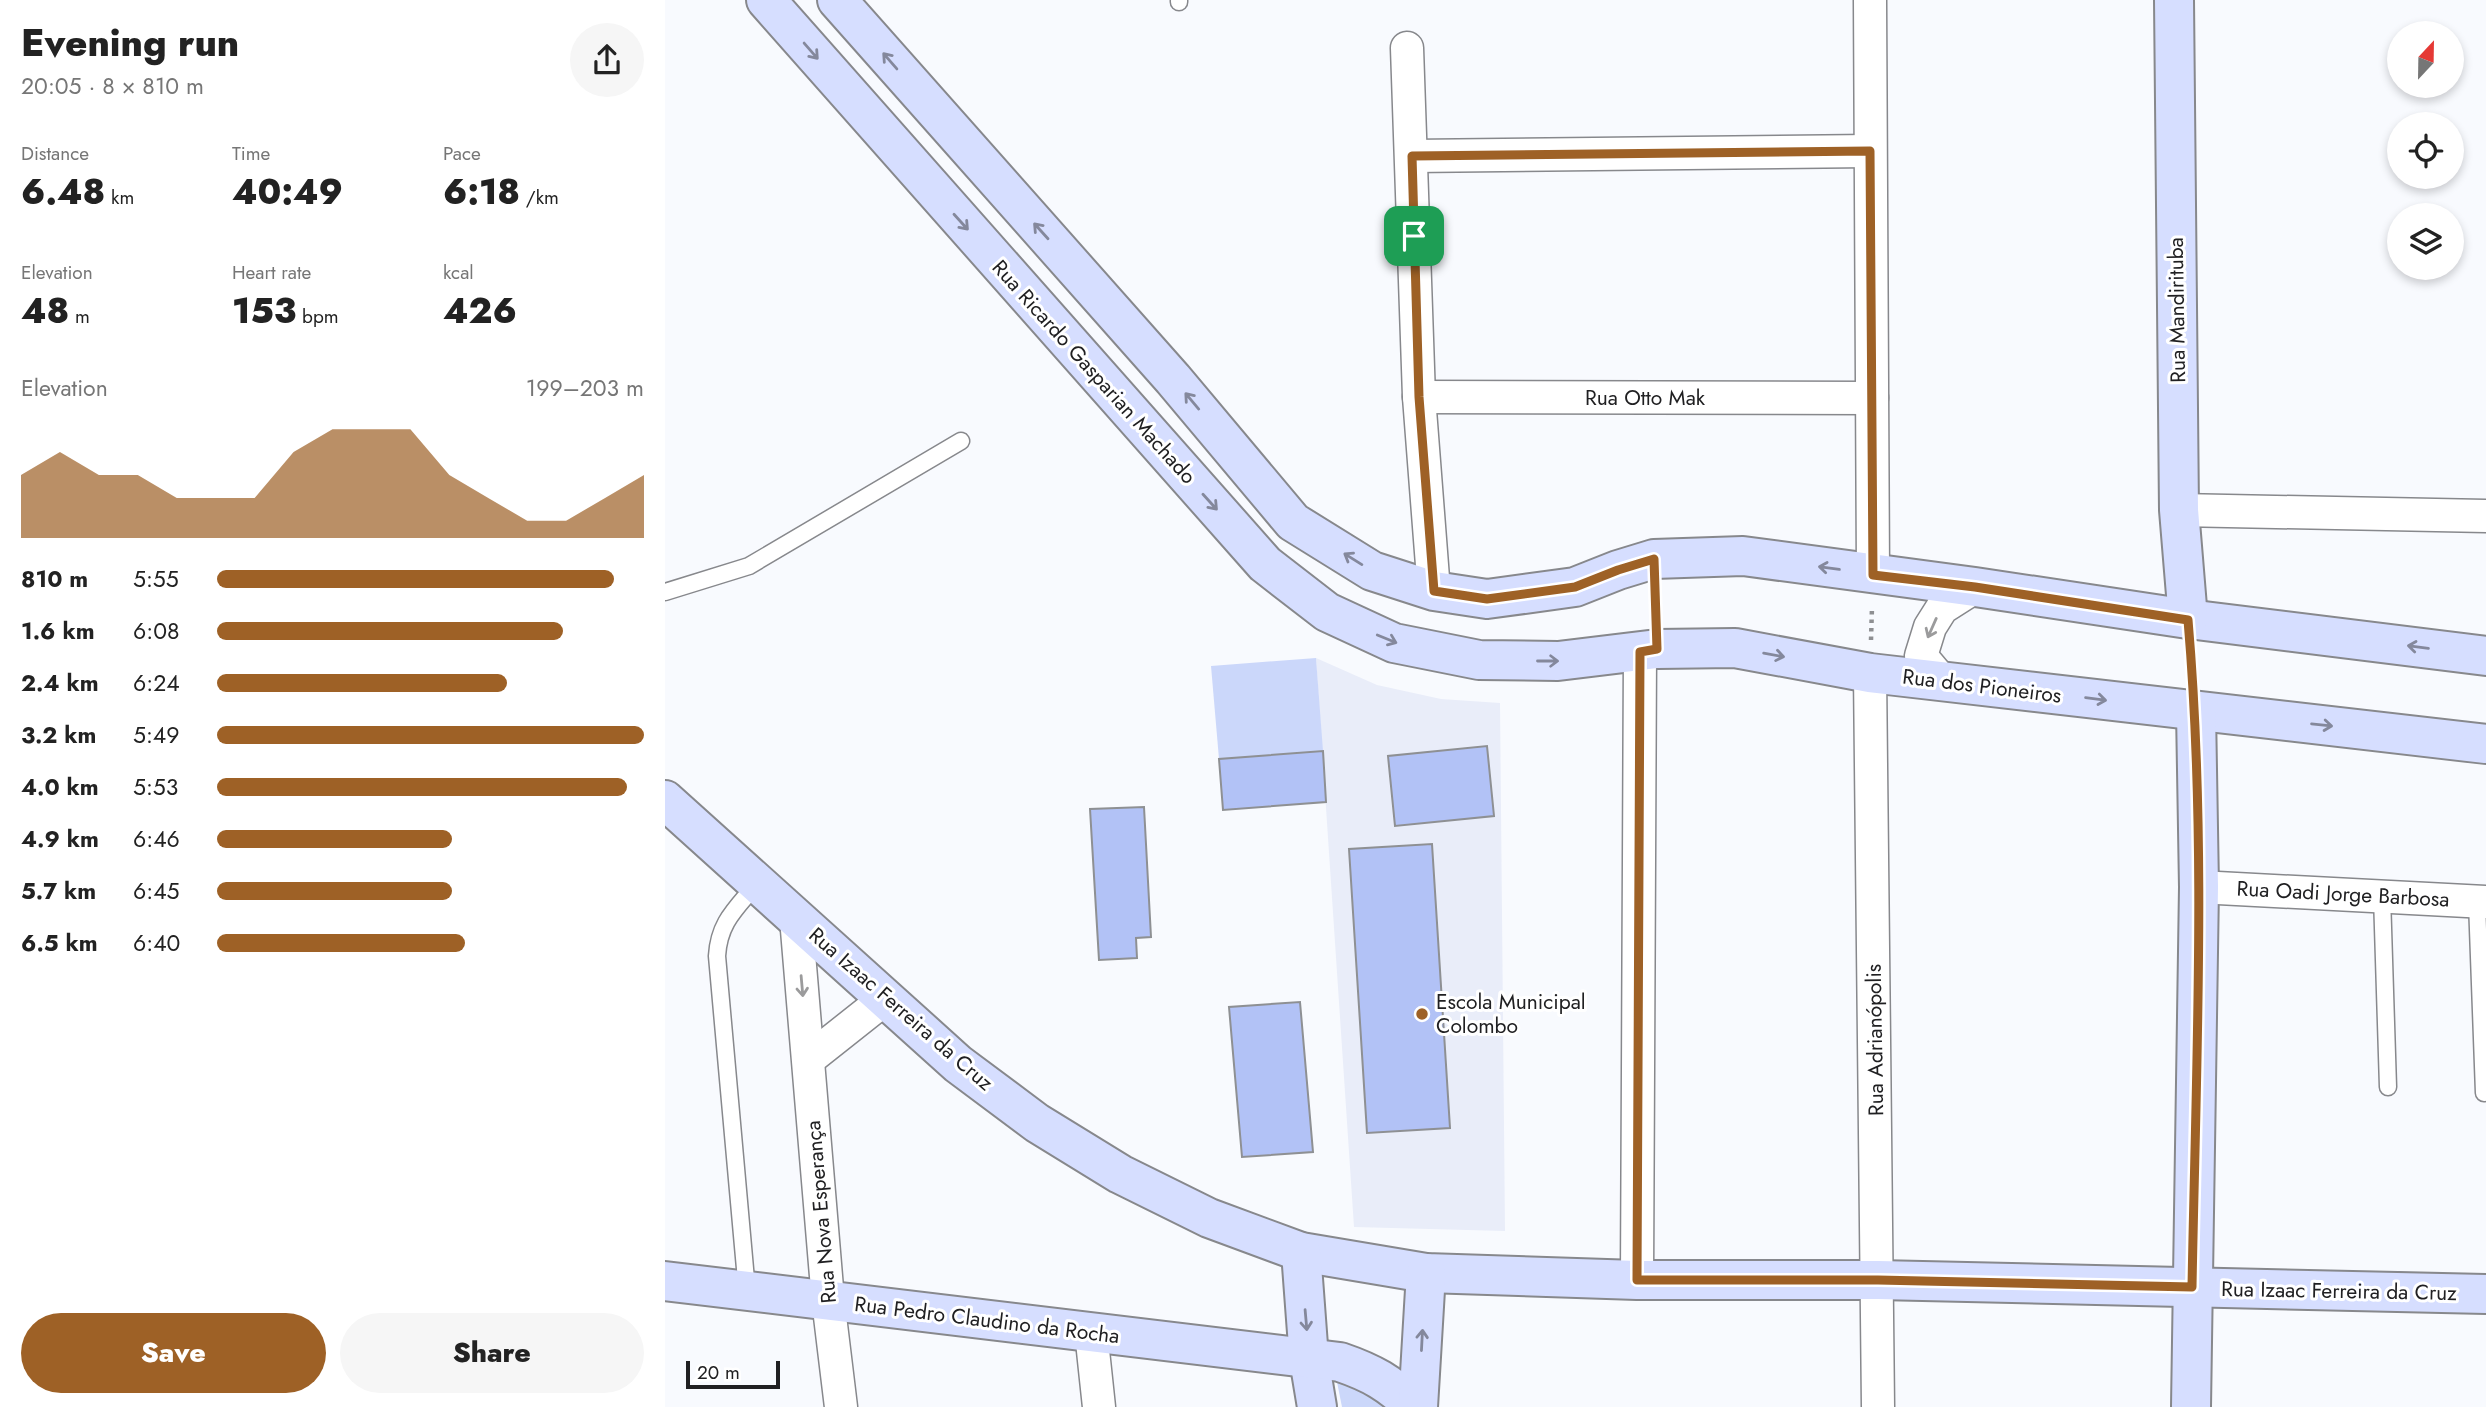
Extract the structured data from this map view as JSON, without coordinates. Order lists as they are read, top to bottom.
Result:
{
  "streets": {
    "street": [
      "Rua Mandirituba",
      "Rua Ricardo Gasparian Machado",
      "Rua Otto Mak",
      "Rua dos Pioneiros",
      "Rua Oadi Jorge Barbosa",
      "Rua Izaac Ferreira da Cruz",
      "Rua Adrianópolis",
      "Rua Nova Esperança",
      "Rua Pedro Claudino da Rocha"
    ]
  },
  "crossings": [
    ["Rua Ricardo Gasparian Machado", "Rua dos Pioneiros"],
    ["Rua dos Pioneiros", "Rua Adrianópolis"],
    ["Rua Izaac Ferreira da Cruz", "Rua Adrianópolis"],
    ["Rua Izaac Ferreira da Cruz", "Rua Nova Esperança"],
    ["Rua Nova Esperança", "Rua Pedro Claudino da Rocha"]
  ],
  "places": ["Escola Municipal Colombo"],
  "scale_bar": "20 m",
  "north": "top",
  "page": {
    "heading": ["Evening run", "20:05 · 8 × 810 m"],
    "stats": [
      ["Distance", "6.48 km"],
      ["Time", "40:49"],
      ["Pace", "6:18 /km"],
      ["Elevation", "48 m"],
      ["Heart rate", "153 bpm"],
      ["kcal", "426"]
    ],
    "chart": ["Elevation", "199–203 m"],
    "list": [
      {
        "name": "810 m",
        "note": "5:55"
      },
      {
        "name": "1.6 km",
        "note": "6:08"
      },
      {
        "name": "2.4 km",
        "note": "6:24"
      },
      {
        "name": "3.2 km",
        "note": "5:49"
      },
      {
        "name": "4.0 km",
        "note": "5:53"
      },
      {
        "name": "4.9 km",
        "note": "6:46"
      },
      {
        "name": "5.7 km",
        "note": "6:45"
      },
      {
        "name": "6.5 km",
        "note": "6:40"
      }
    ],
    "buttons": ["Save", "Share"],
    "scale": "20 m"
  }
}
